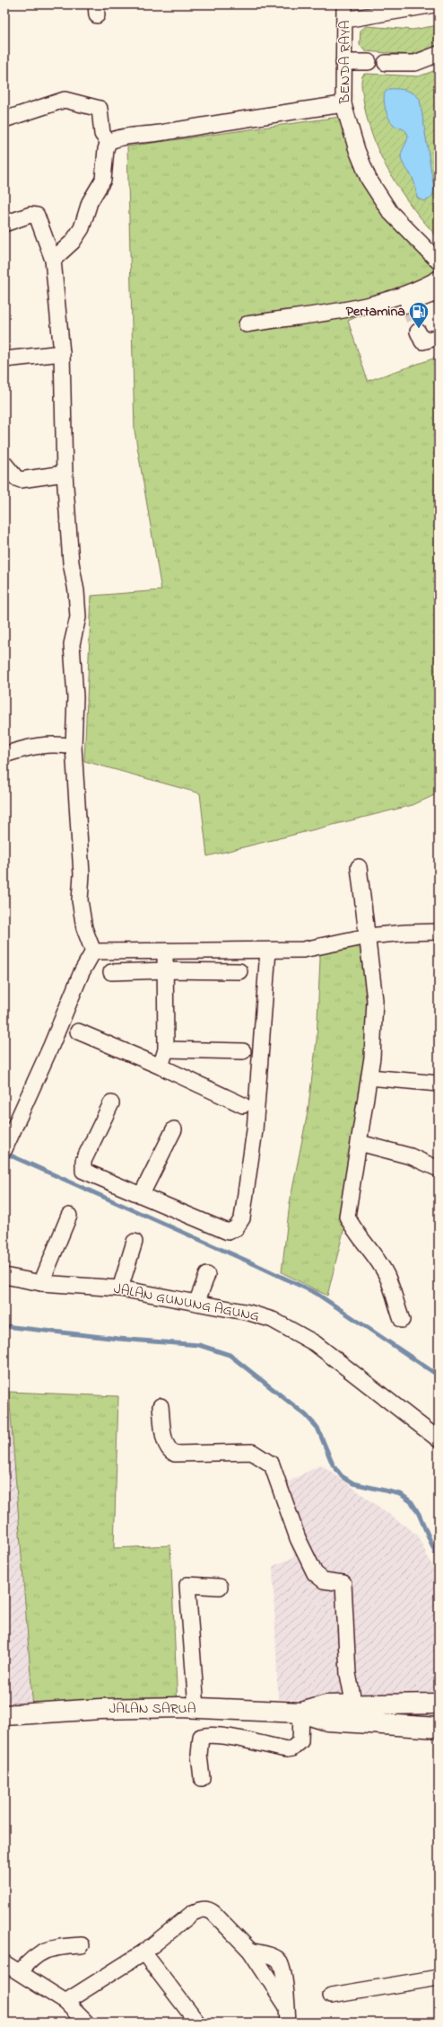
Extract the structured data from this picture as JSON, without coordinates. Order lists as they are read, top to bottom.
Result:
{
  "streets": {
    "main road": ["JALAN SARUA"],
    "street": ["BENDA RAYA", "JALAN GUNUNG AGUNG"]
  },
  "places": {
    "fuel station": ["Pertamina"]
  }
}
